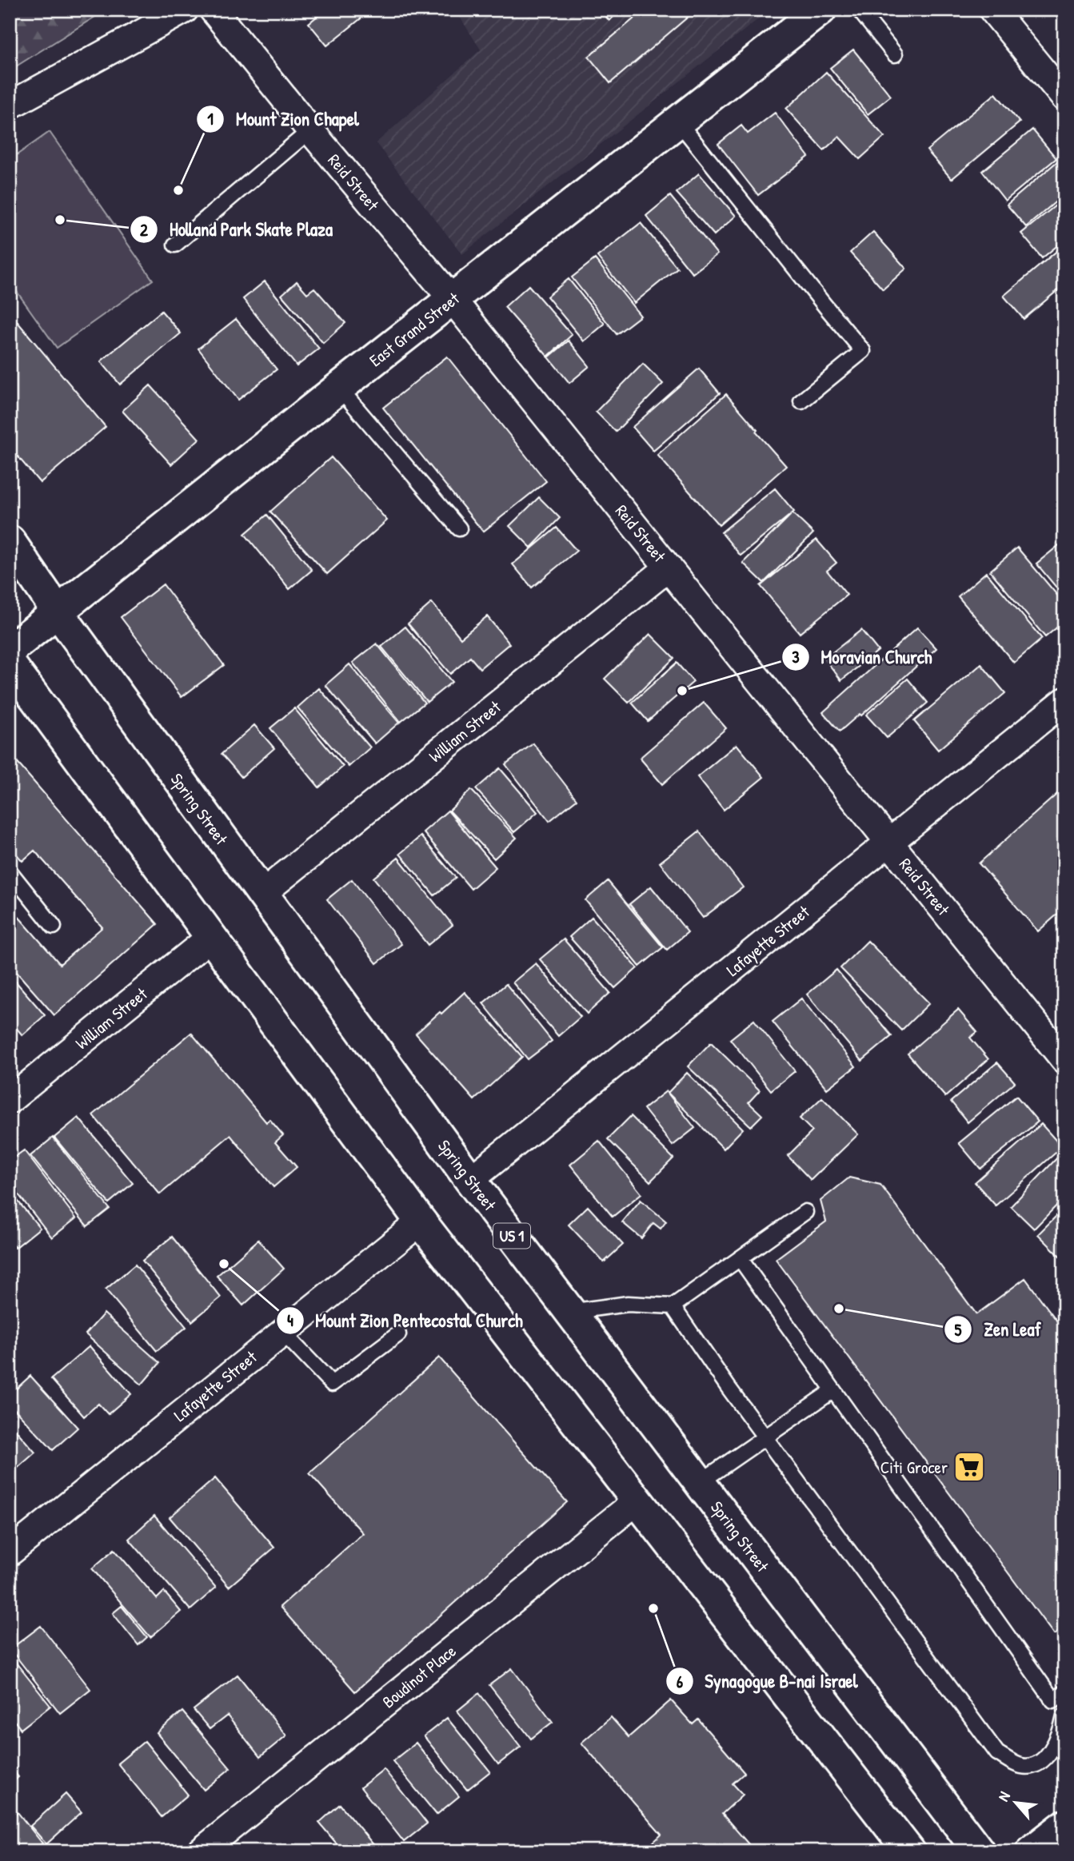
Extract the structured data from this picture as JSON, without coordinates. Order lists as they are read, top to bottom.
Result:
{
  "streets": {
    "main road": ["East Grand Street", "Spring Street", "US 1"],
    "street": [
      "Reid Street",
      "William Street",
      "Lafayette Street",
      "Boudinot Place"
    ]
  },
  "crossings": [
    ["Reid Street", "East Grand Street"],
    ["Reid Street", "William Street"],
    ["Reid Street", "Lafayette Street"],
    ["East Grand Street", "Spring Street"],
    ["William Street", "Spring Street"],
    ["Spring Street", "Lafayette Street"]
  ],
  "places": {
    "other": [
      "Mount Zion Chapel",
      "Holland Park Skate Plaza",
      "Moravian Church",
      "Mount Zion Pentecostal Church",
      "Zen Leaf",
      "Synagogue B-nai Israel"
    ],
    "supermarket": ["Citi Grocer"]
  },
  "north": "top left"
}
